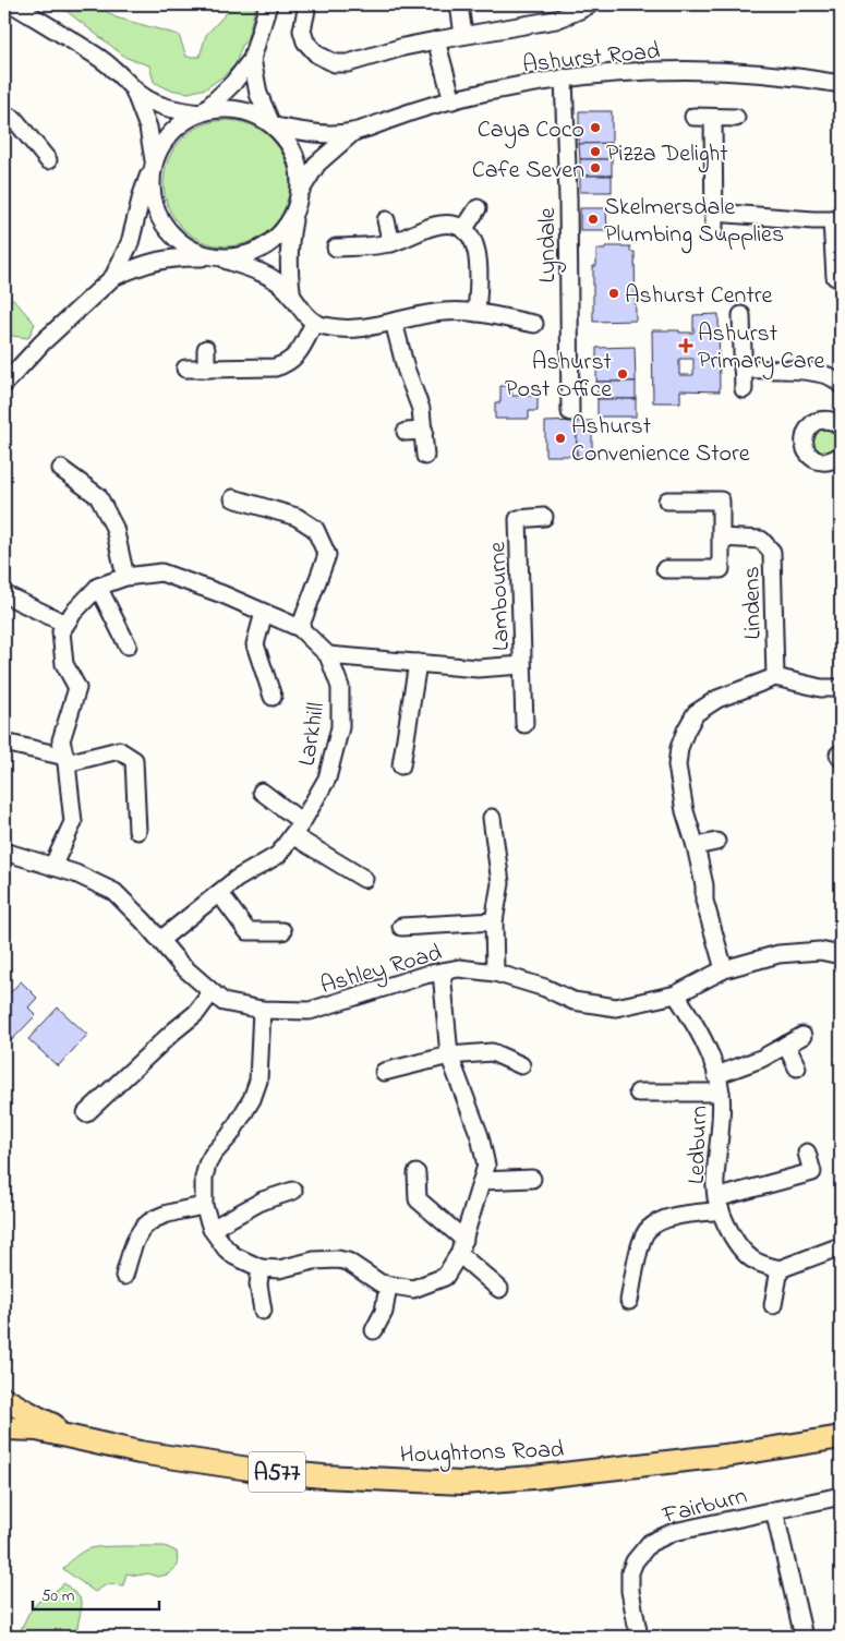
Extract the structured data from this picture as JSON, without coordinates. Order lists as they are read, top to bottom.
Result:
{
  "streets": {
    "main road": ["Houghtons Road", "A577"],
    "street": [
      "Ashurst Road",
      "Lyndale",
      "Lambourne",
      "Lindens",
      "Larkhill",
      "Ashley Road",
      "Ledburn",
      "Fairburn"
    ]
  },
  "crossings": [
    ["Ashurst Road", "Lyndale"],
    ["Lambourne", "Larkhill"],
    ["Larkhill", "Ashley Road"],
    ["Ashley Road", "Ledburn"]
  ],
  "places": {
    "other": [
      "Caya Coco",
      "Pizza Delight",
      "Cafe Seven",
      "Skelmersdale Plumbing Supplies",
      "Ashurst Centre",
      "Ashurst Post Office",
      "Ashurst Convenience Store"
    ],
    "health": ["Ashurst Primary Care"]
  },
  "scale_bar": "50 m"
}
